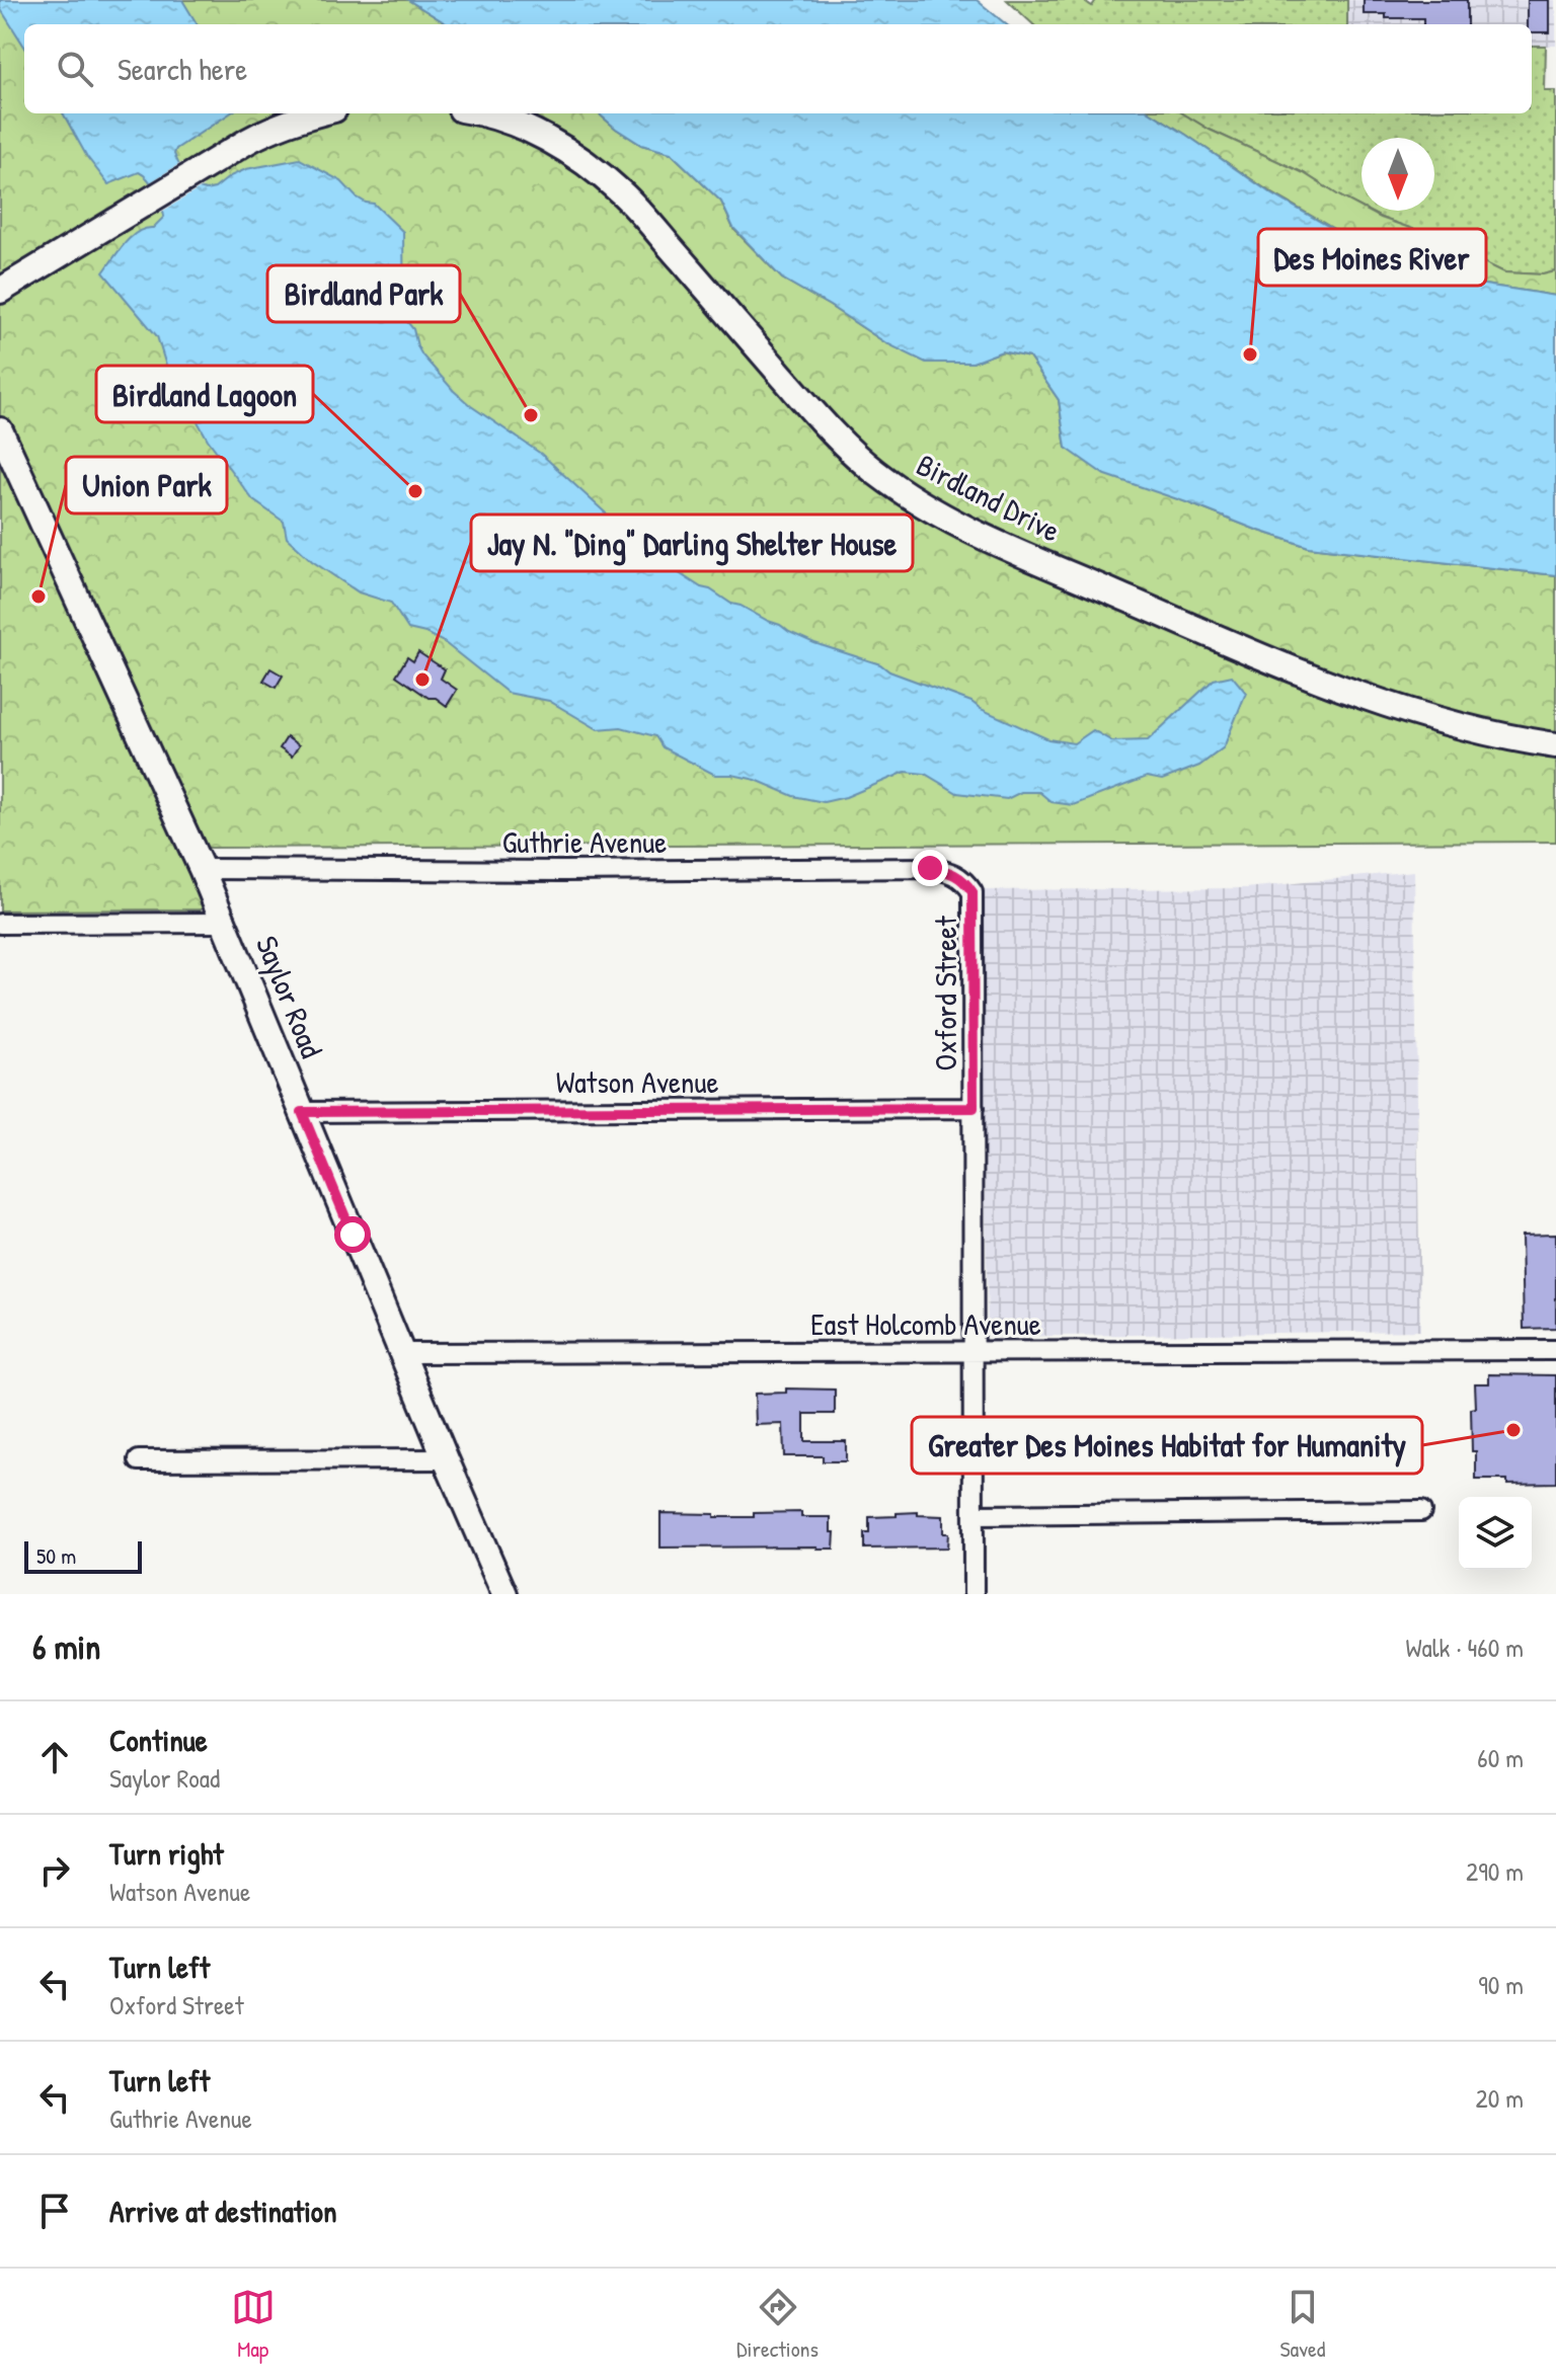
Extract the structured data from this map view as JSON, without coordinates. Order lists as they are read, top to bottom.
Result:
{
  "streets": {
    "street": [
      "Birdland Drive",
      "Guthrie Avenue",
      "Oxford Street",
      "Saylor Road",
      "Watson Avenue",
      "East Holcomb Avenue"
    ]
  },
  "crossings": [
    ["Guthrie Avenue", "Oxford Street"],
    ["Guthrie Avenue", "Saylor Road"],
    ["Oxford Street", "Watson Avenue"],
    ["Oxford Street", "East Holcomb Avenue"],
    ["Saylor Road", "Watson Avenue"],
    ["Saylor Road", "East Holcomb Avenue"]
  ],
  "places": [
    "Des Moines River",
    "Birdland Park",
    "Birdland Lagoon",
    "Union Park",
    "Jay N. \"Ding\" Darling Shelter House",
    "Greater Des Moines Habitat for Humanity"
  ],
  "scale_bar": "50 m",
  "north": "bottom",
  "page": {
    "search": "Search here",
    "scale": "50 m",
    "heading": ["6 min", "Walk · 460 m"],
    "list": [
      ["Continue", "Saylor Road", "60 m"],
      ["Turn right", "Watson Avenue", "290 m"],
      ["Turn left", "Oxford Street", "90 m"],
      ["Turn left", "Guthrie Avenue", "20 m"],
      "Arrive at destination"
    ],
    "nav": ["Map", "Directions", "Saved"]
  }
}
